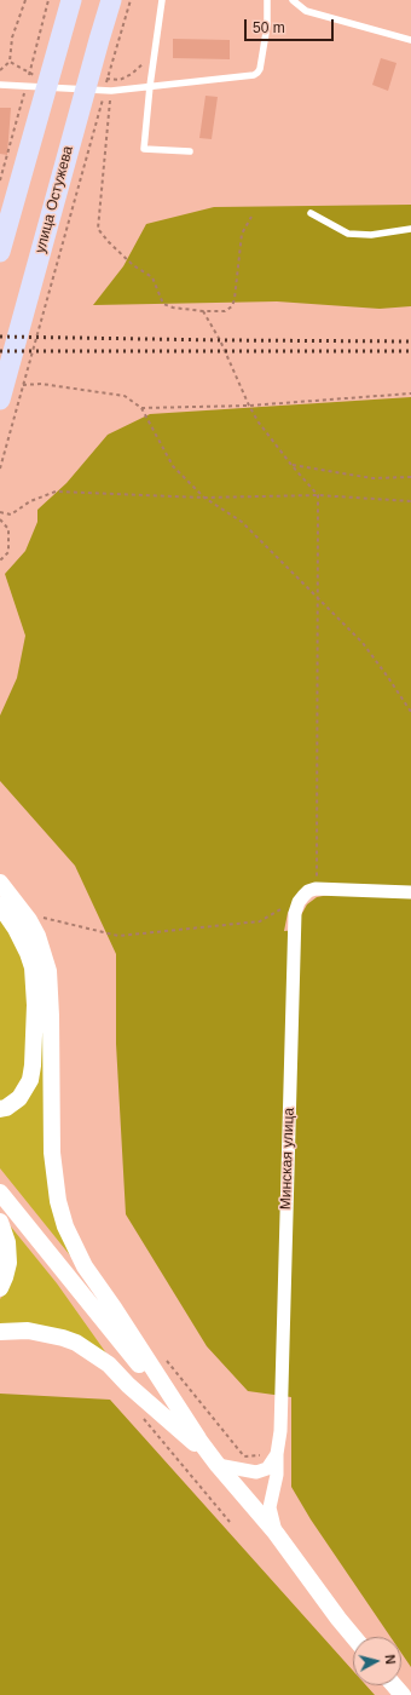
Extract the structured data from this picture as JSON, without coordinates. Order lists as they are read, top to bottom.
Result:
{
  "streets": {
    "main road": ["улица Остужева"],
    "street": ["Минская улица"]
  },
  "scale_bar": "50 m",
  "north": "right"
}
